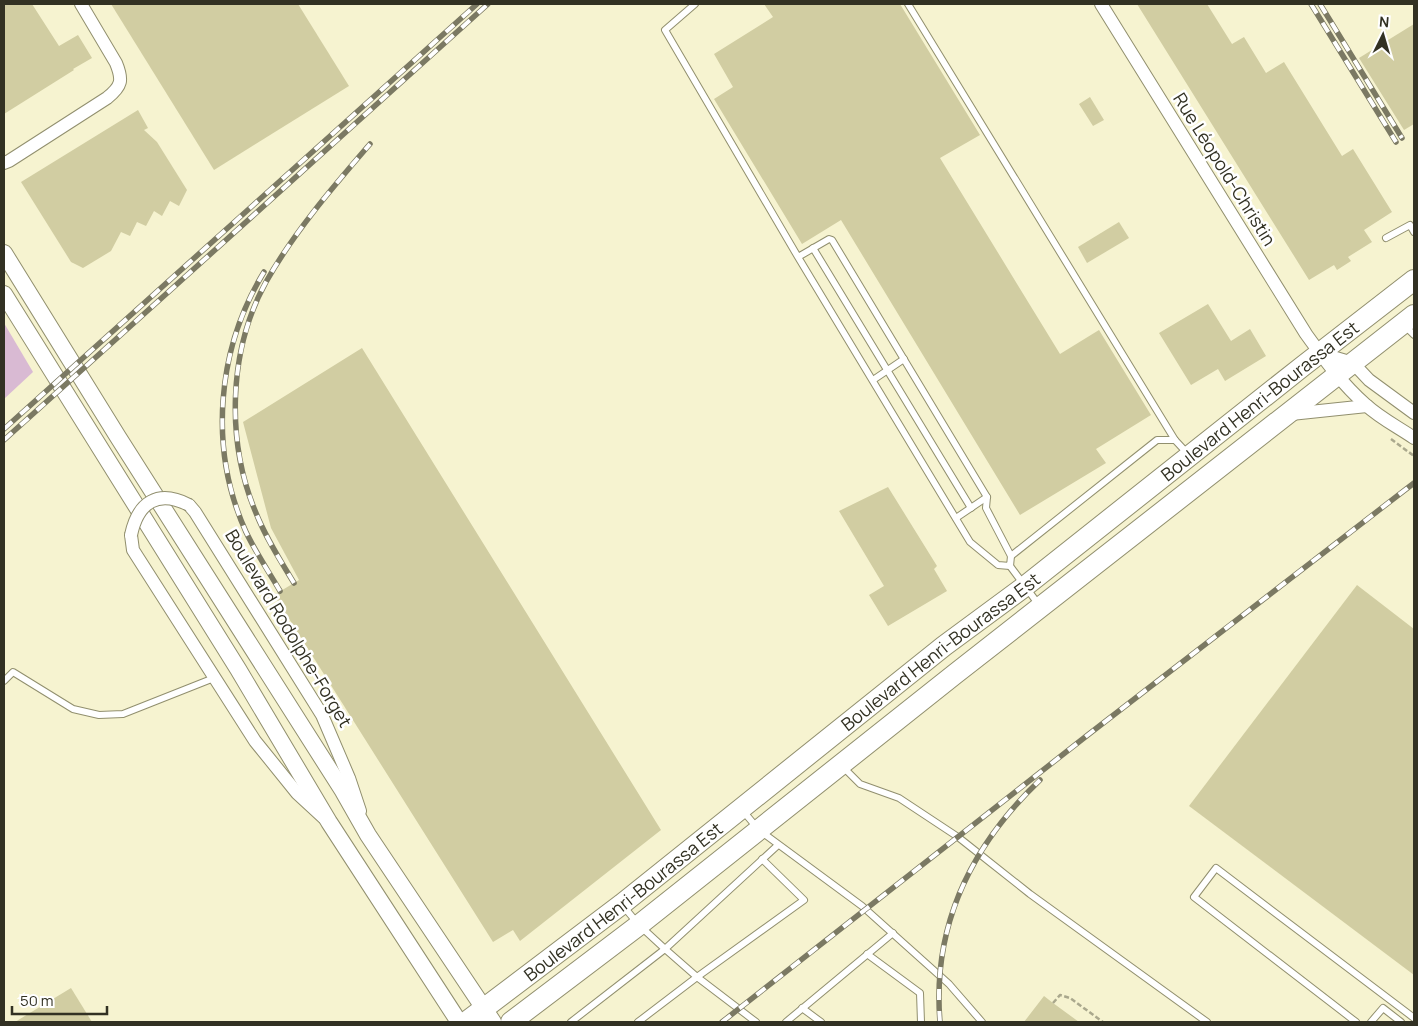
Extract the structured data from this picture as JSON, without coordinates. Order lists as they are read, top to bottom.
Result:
{
  "streets": {
    "main road": ["Boulevard Henri-Bourassa Est"],
    "street": ["Rue Léopold-Christin", "Boulevard Rodolphe-Forget"]
  },
  "crossings": [
    ["Rue Léopold-Christin", "Boulevard Henri-Bourassa Est"],
    ["Boulevard Henri-Bourassa Est", "Boulevard Rodolphe-Forget"]
  ],
  "scale_bar": "50 m",
  "north": "top"
}
